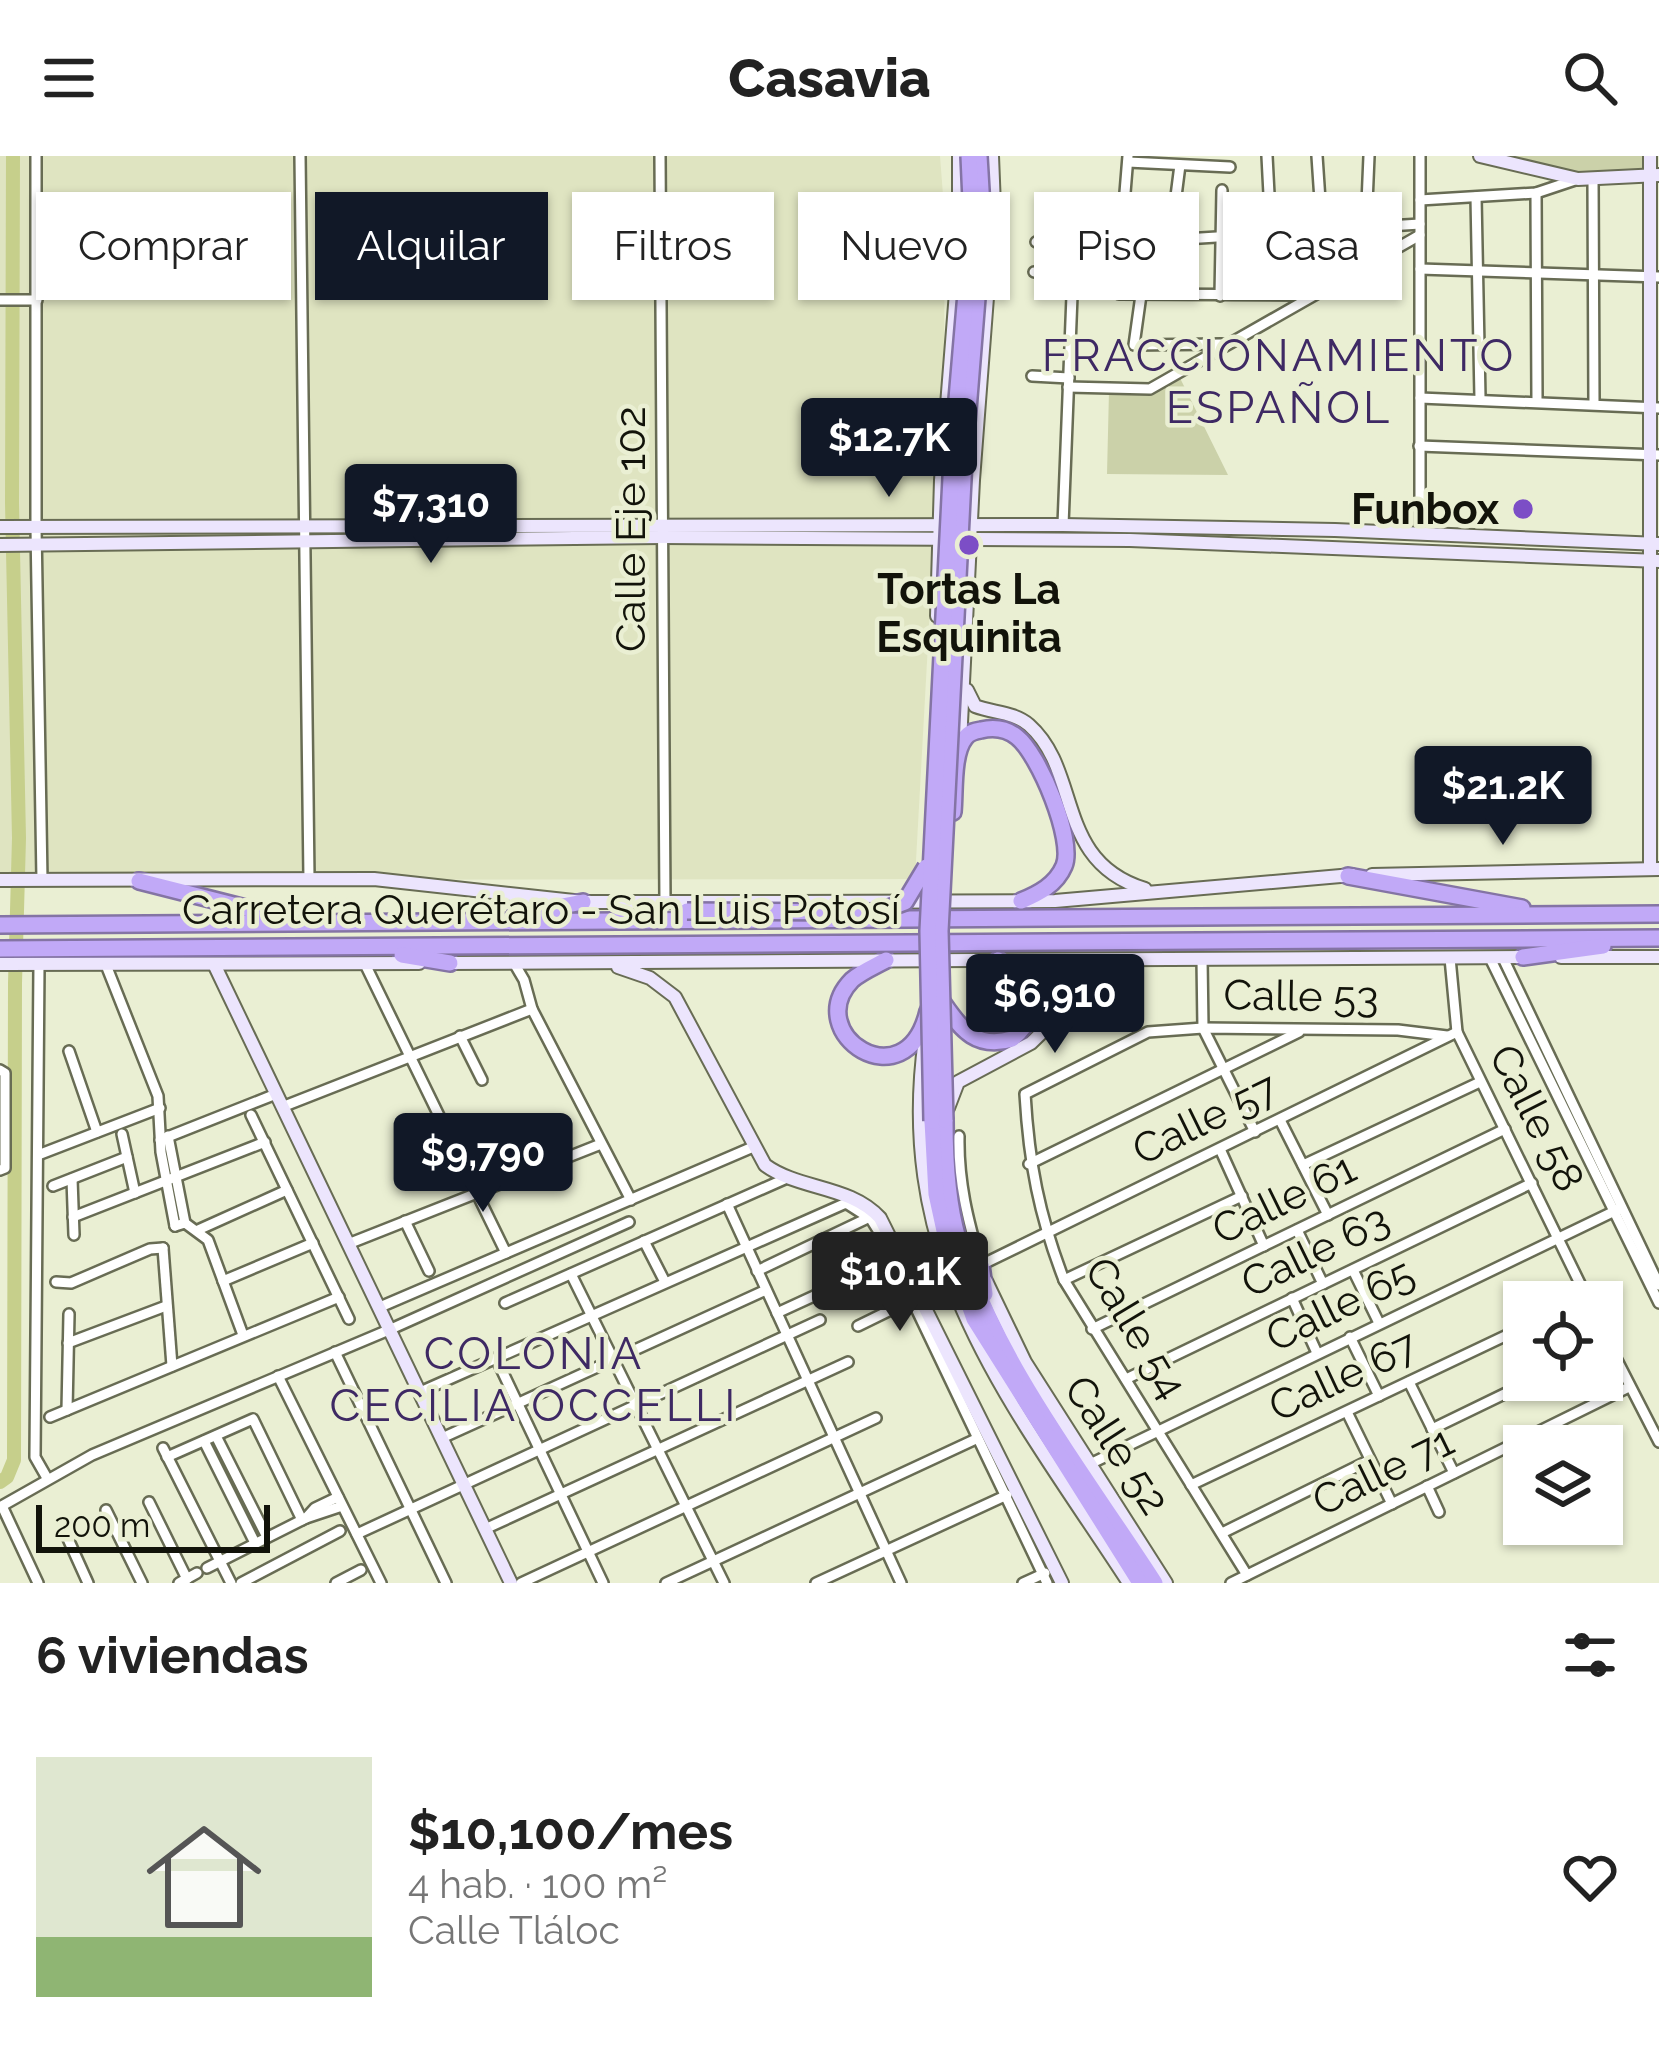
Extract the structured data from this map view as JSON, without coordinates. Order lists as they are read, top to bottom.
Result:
{
  "streets": {
    "highway": ["Carretera Querétaro - San Luis Potosí"],
    "main road": ["Calle 52"],
    "street": [
      "Calle Eje 102",
      "Calle 53",
      "Calle 58",
      "Calle 57",
      "Calle 61",
      "Calle 63",
      "Calle 65",
      "Calle 54",
      "Calle 67",
      "Calle 71"
    ]
  },
  "crossings": [
    ["Calle 53", "Calle 58"],
    ["Calle 53", "Calle 57"],
    ["Calle 53", "Calle 54"],
    ["Calle 58", "Calle 57"],
    ["Calle 58", "Calle 61"],
    ["Calle 58", "Calle 63"],
    ["Calle 58", "Calle 65"],
    ["Calle 57", "Calle 54"],
    ["Calle 57", "Calle 52"],
    ["Calle 61", "Calle 54"],
    ["Calle 63", "Calle 54"],
    ["Calle 65", "Calle 54"],
    ["Calle 65", "Calle 52"],
    ["Calle 54", "Calle 67"],
    ["Calle 54", "Calle 71"]
  ],
  "districts": ["FRACCIONAMIENTO ESPAÑOL", "COLONIA CECILIA OCCELLI"],
  "places": ["Funbox", "Tortas La Esquinita"],
  "scale_bar": "200 m",
  "page": {
    "header": "Casavia",
    "chip": [
      "Comprar",
      "Alquilar",
      "Filtros",
      "Nuevo",
      "Piso",
      "Casa"
    ],
    "price": [
      "$12.7K",
      "$7,310",
      "$21.2K",
      "$6,910",
      "$9,790",
      "$10.1K"
    ],
    "scale": "200 m",
    "heading": "6 viviendas",
    "list": [
      {
        "name": "$10,100/mes",
        "note": "4 hab. · 100 m² · Calle Tláloc"
      }
    ]
  }
}
